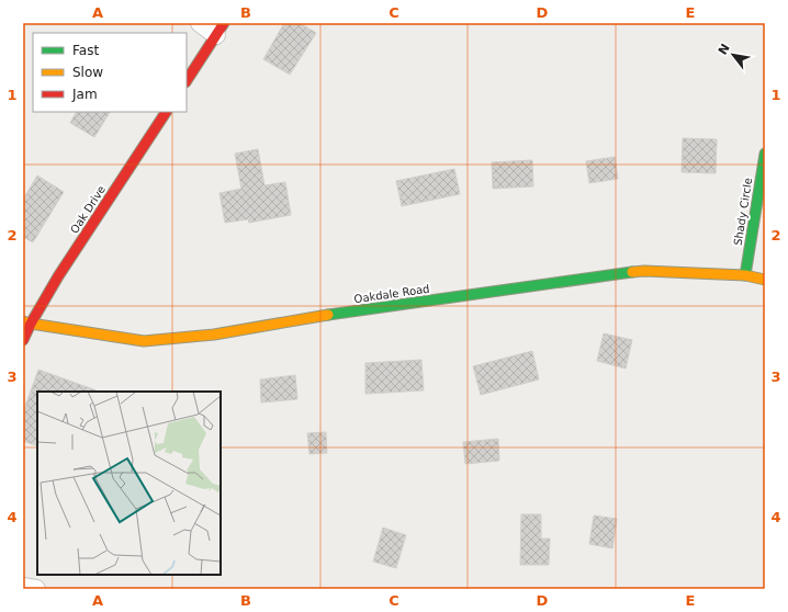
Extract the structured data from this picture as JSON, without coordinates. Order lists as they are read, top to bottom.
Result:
{
  "streets": {
    "main road": ["Oak Drive", "Shady Circle", "Oakdale Road"]
  },
  "crossings": [
    ["Oak Drive", "Oakdale Road"],
    ["Shady Circle", "Oakdale Road"]
  ],
  "legend": ["Fast", "Slow", "Jam"],
  "north": "top left",
  "grid": {
    "columns": [
      "A",
      "B",
      "C",
      "D",
      "E"
    ],
    "rows": [
      "1",
      "2",
      "3",
      "4"
    ]
  }
}
